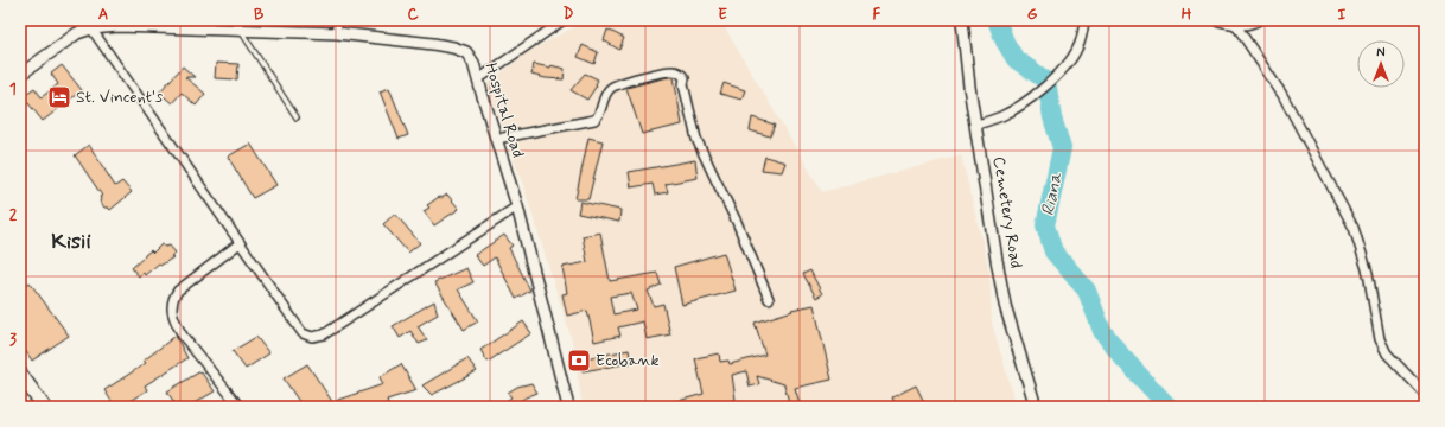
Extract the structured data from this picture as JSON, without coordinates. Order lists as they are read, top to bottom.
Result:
{
  "streets": {
    "street": ["Hospital Road", "Cemetery Road"]
  },
  "districts": ["Kisii"],
  "water": ["Riana"],
  "places": {
    "hotel": ["St. Vincent's"],
    "bank": ["Ecobank"]
  },
  "north": "top",
  "grid": {
    "columns": [
      "A",
      "B",
      "C",
      "D",
      "E",
      "F",
      "G",
      "H",
      "I"
    ],
    "rows": ["1", "2", "3"]
  }
}
